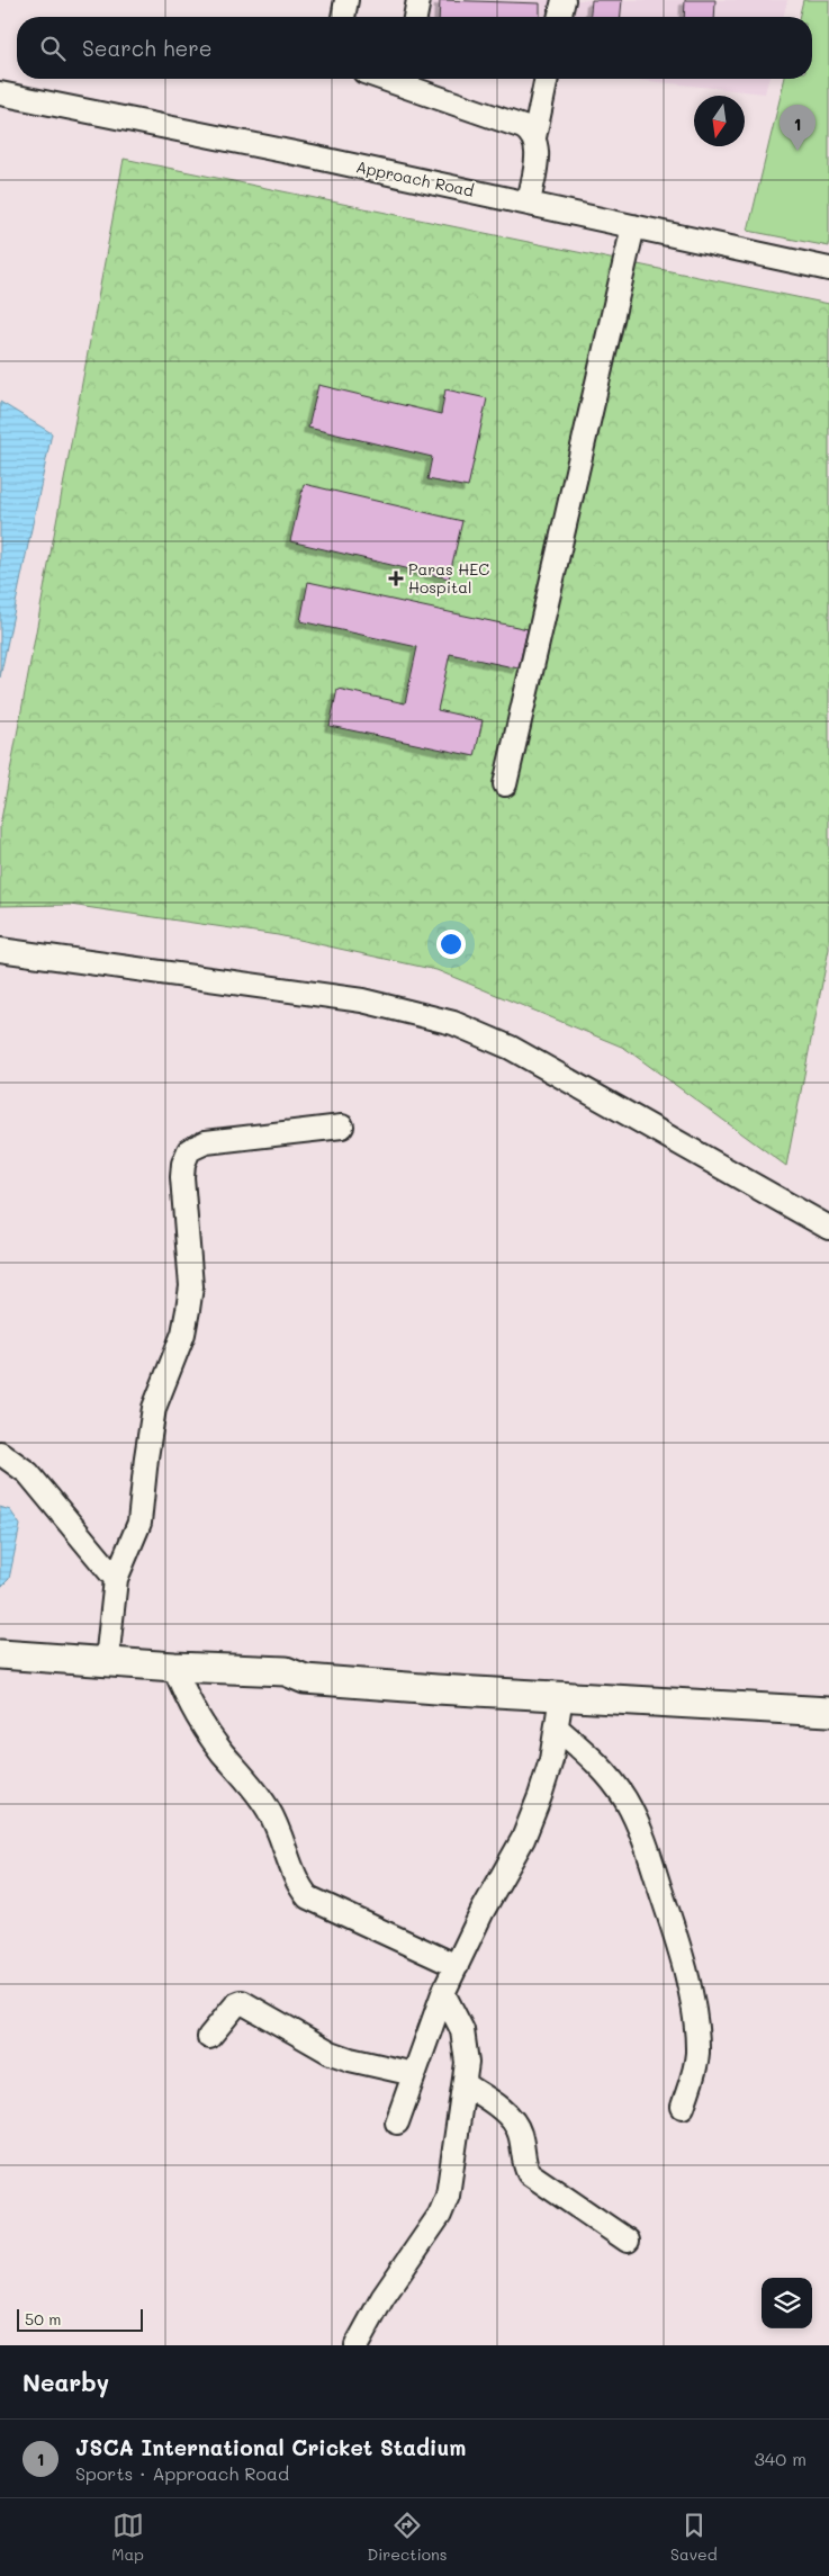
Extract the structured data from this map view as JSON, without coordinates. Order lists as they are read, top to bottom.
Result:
{
  "streets": {
    "street": ["Approach Road"]
  },
  "places": {
    "health": ["Paras HEC Hospital"]
  },
  "scale_bar": "50 m",
  "north": "bottom",
  "page": {
    "search": "Search here",
    "pins": "1",
    "scale": "50 m",
    "heading": "Nearby",
    "list": [
      {
        "mark": "1",
        "name": "JSCA International Cricket Stadium",
        "note": "Sports · Approach Road",
        "value": "340 m"
      }
    ],
    "nav": ["Map", "Directions", "Saved"]
  }
}
